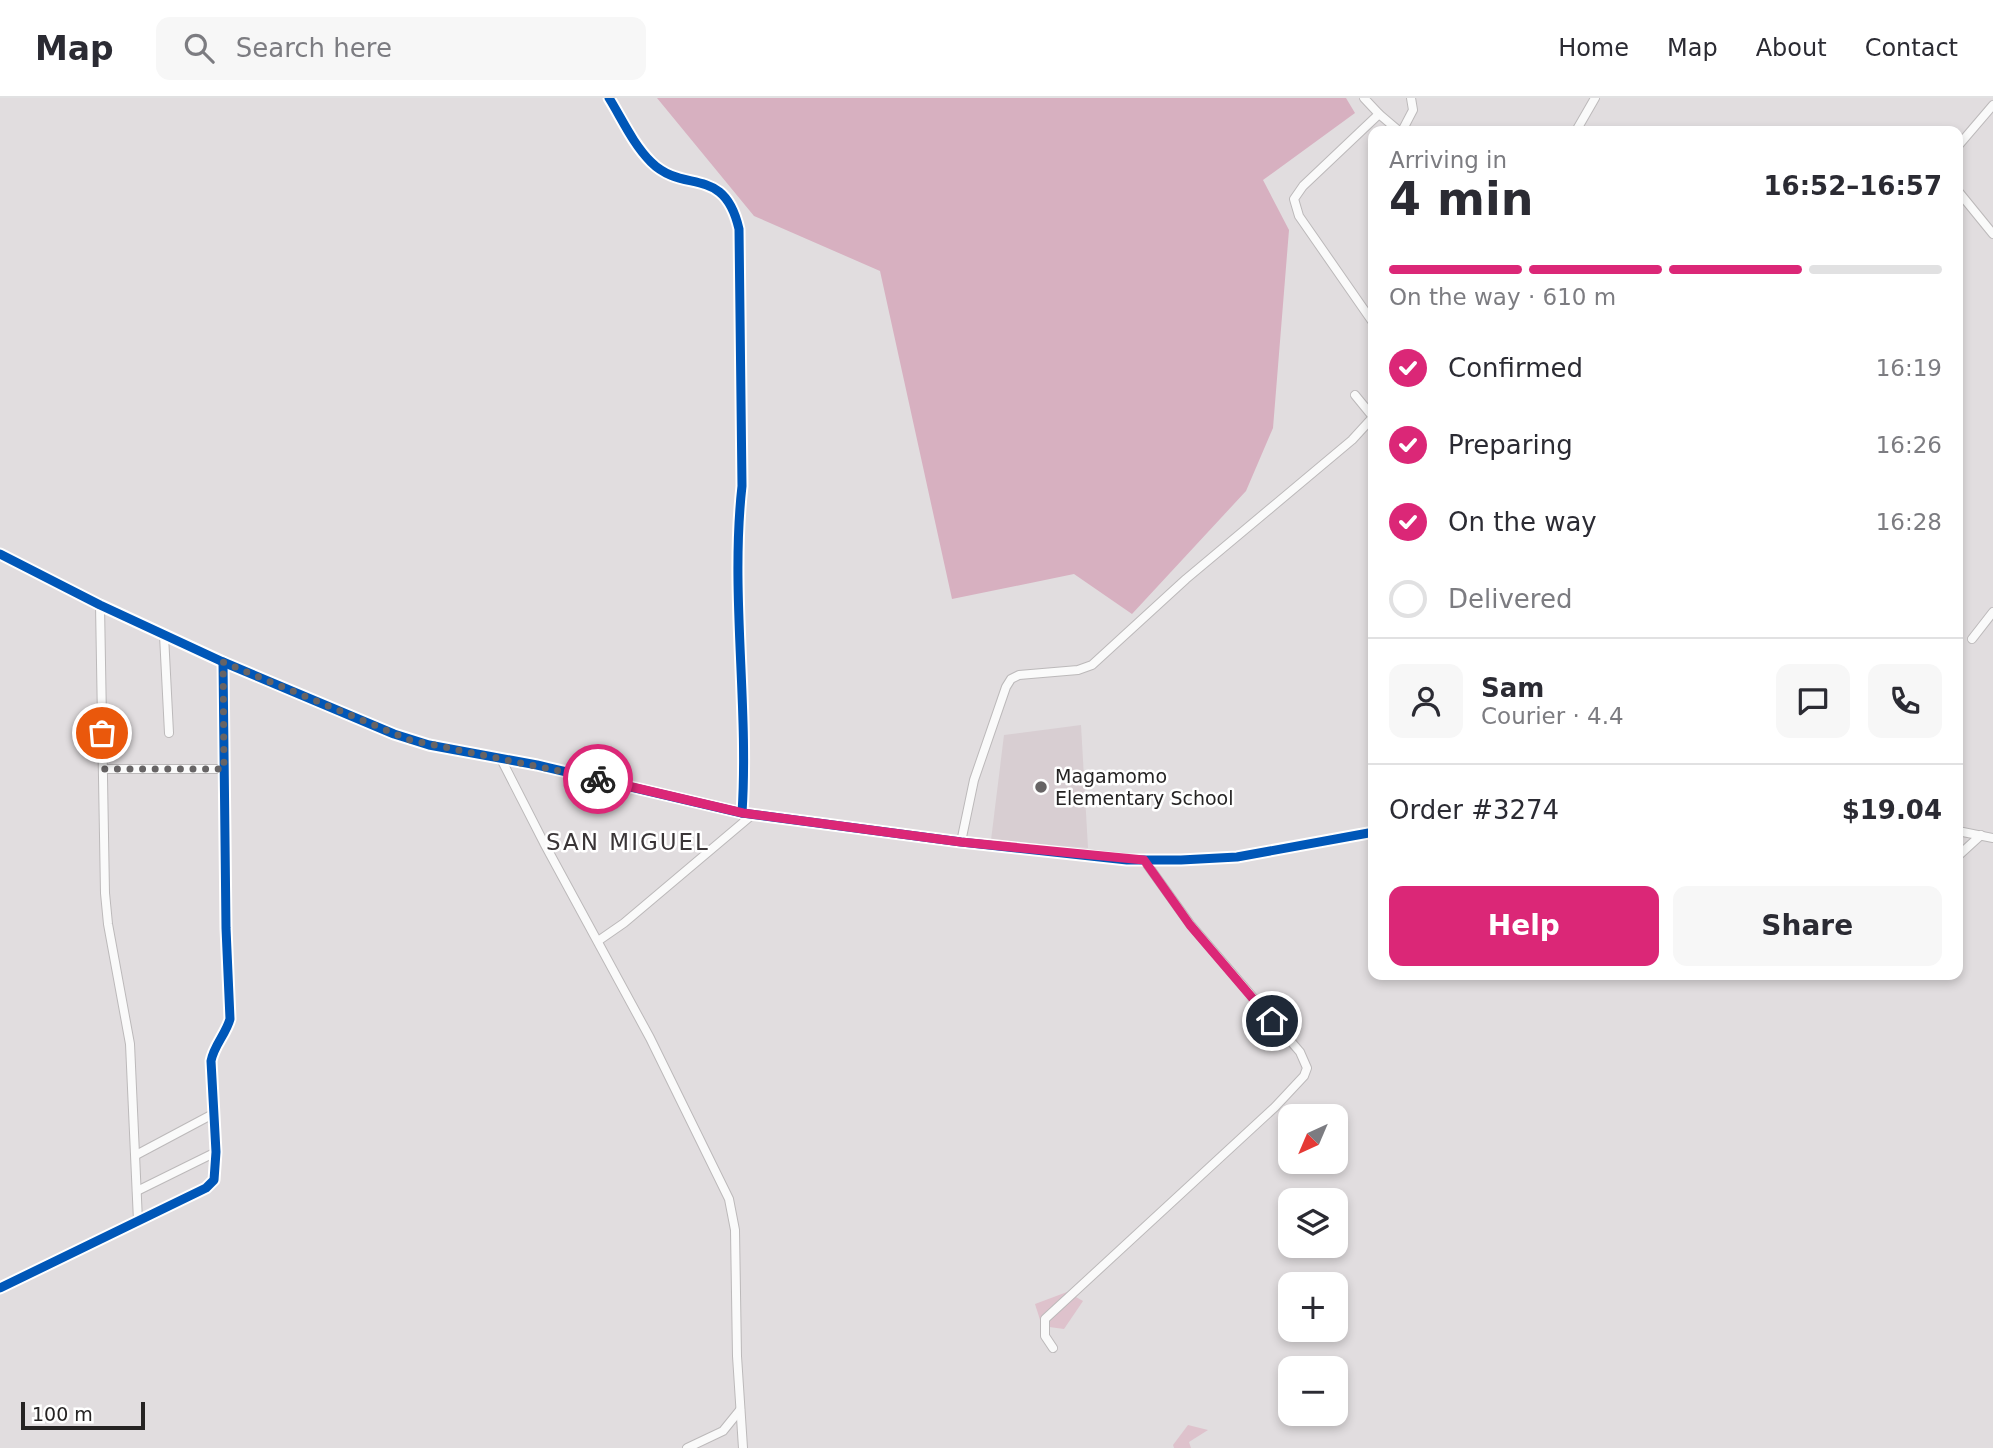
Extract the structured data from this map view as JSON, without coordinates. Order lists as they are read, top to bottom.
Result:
{
  "districts": ["SAN MIGUEL"],
  "places": ["Magamomo Elementary School"],
  "scale_bar": "100 m",
  "north": "bottom left",
  "page": {
    "header": "Map",
    "search": "Search here",
    "nav": [
      "Home",
      "Map",
      "About",
      "Contact"
    ],
    "heading": ["4 min", "Arriving in", "16:52–16:57"],
    "panel": [
      "Sam",
      "Courier · 4.4",
      "Order #3274",
      "$19.04"
    ],
    "bar": "On the way · 610 m",
    "list": [
      ["Confirmed", "16:19"],
      ["Preparing", "16:26"],
      ["On the way", "16:28"],
      "Delivered"
    ],
    "buttons": ["Help", "Share"],
    "map_buttons": ["+", "−"],
    "scale": "100 m"
  }
}
